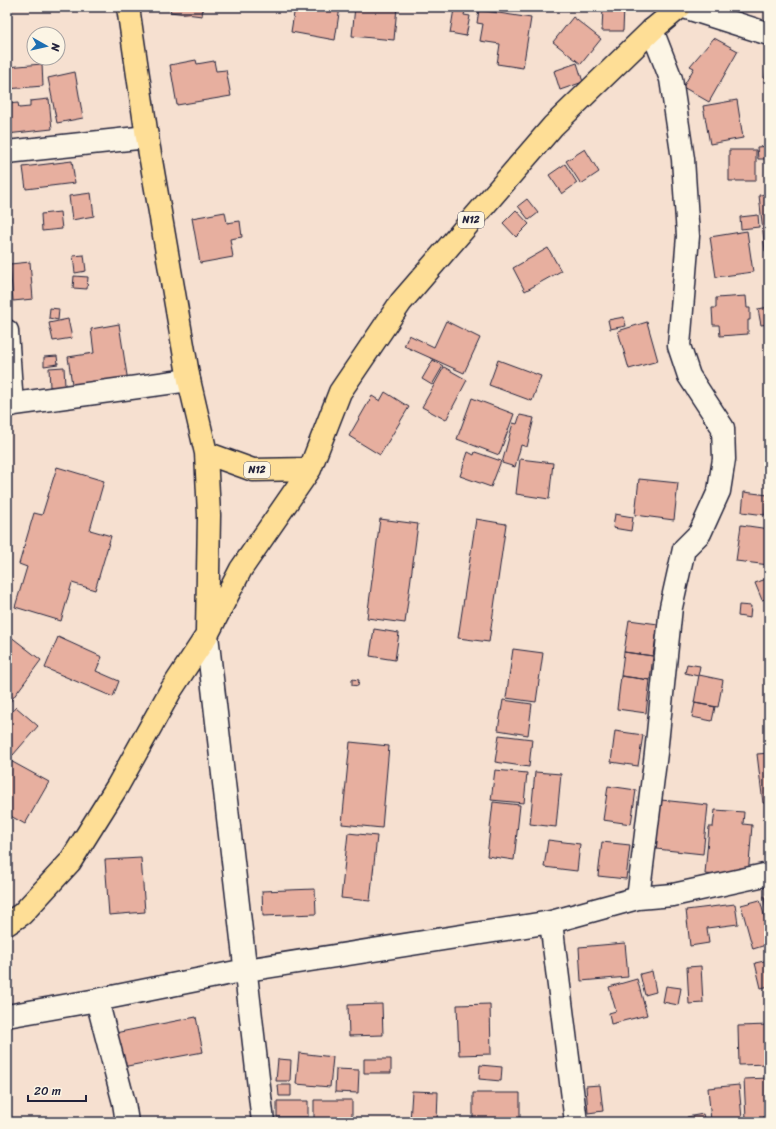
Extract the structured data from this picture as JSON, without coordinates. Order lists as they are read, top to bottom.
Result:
{
  "streets": {
    "main road": ["N12"]
  },
  "scale_bar": "20 m",
  "north": "right"
}
